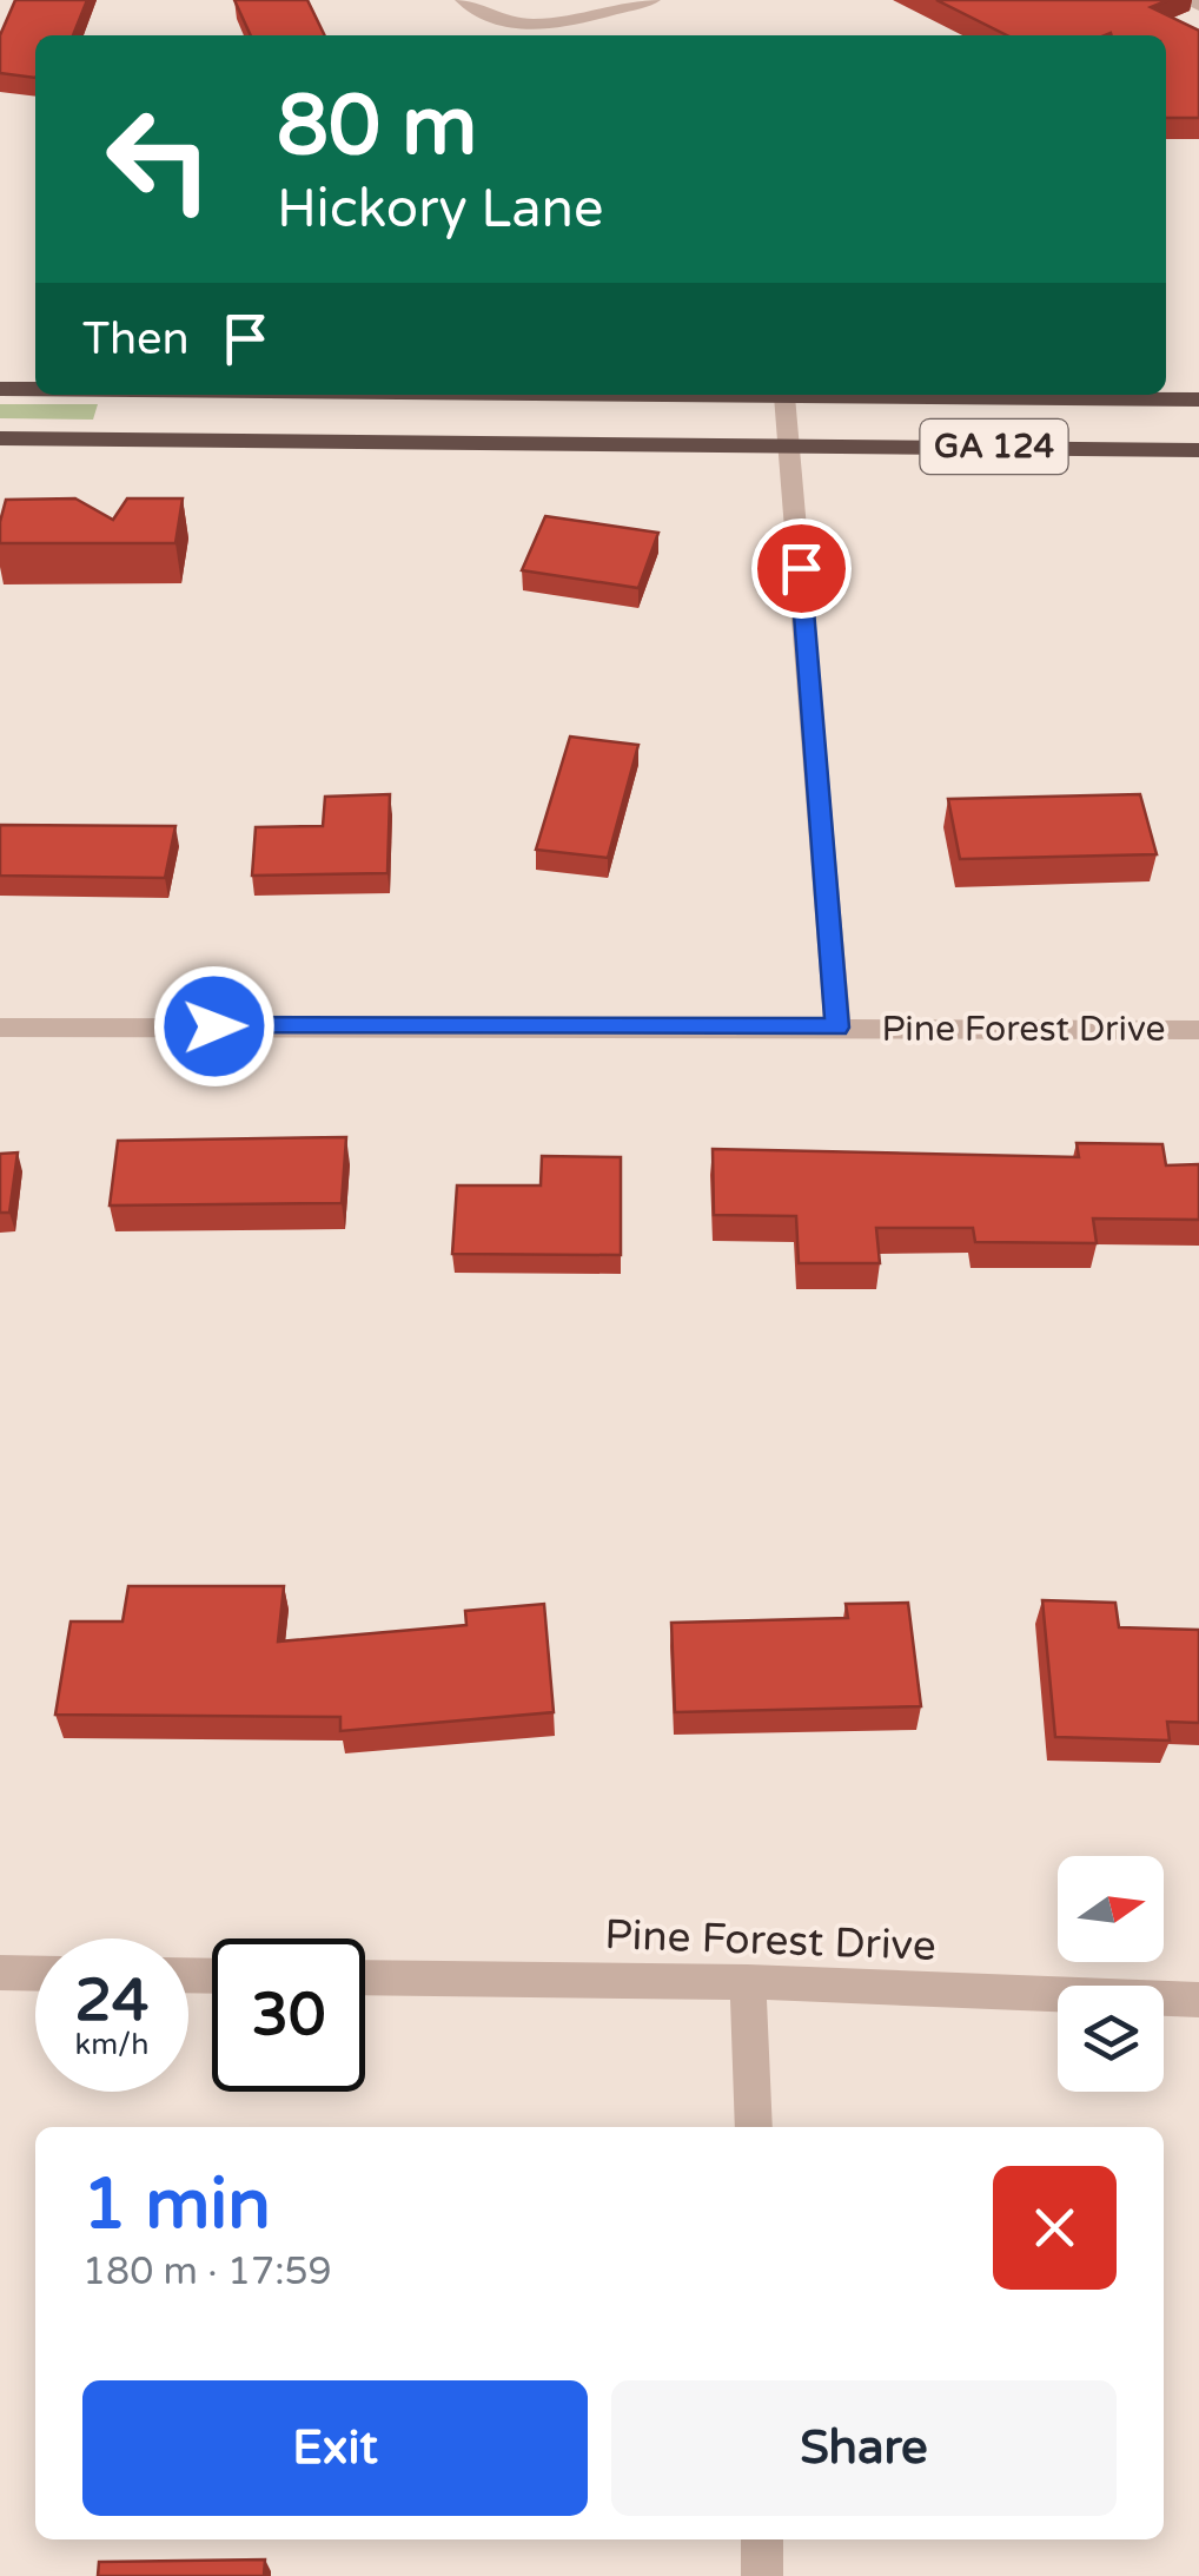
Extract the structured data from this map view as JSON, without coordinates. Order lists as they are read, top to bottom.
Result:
{
  "streets": {
    "highway": ["GA 124"],
    "street": ["Pine Forest Drive"]
  },
  "north": "right",
  "page": {
    "turn": ["80 m", "Hickory Lane"],
    "then": "Then",
    "speed": "24 km/h",
    "limit": "30",
    "heading": ["1 min", "180 m · 17:59"],
    "buttons": ["Exit", "Share"]
  }
}
